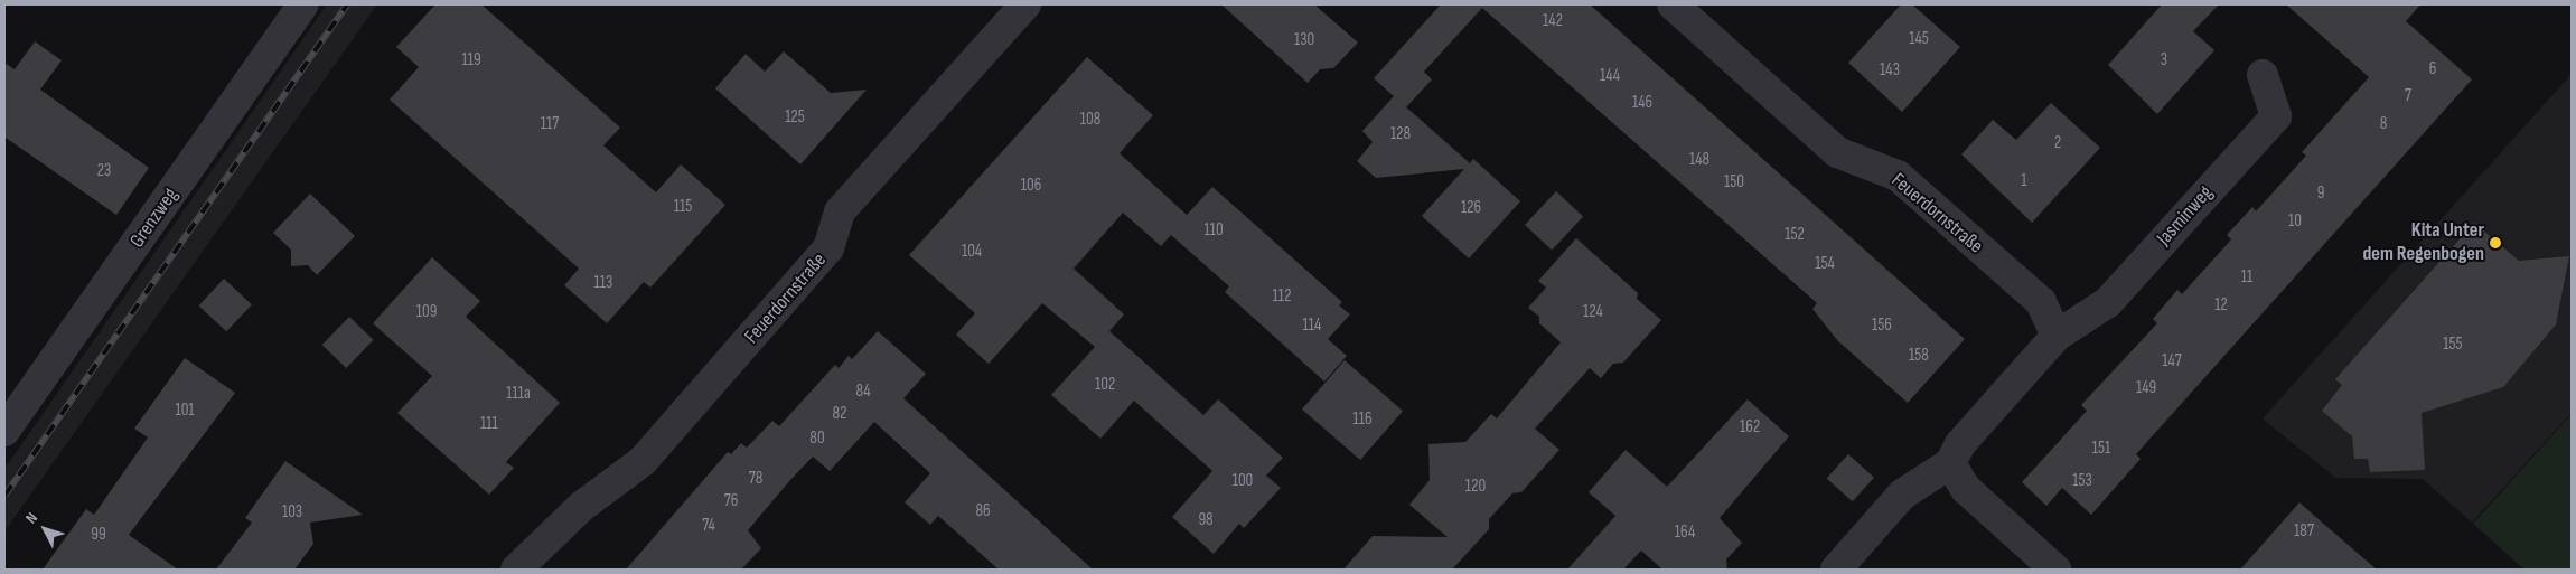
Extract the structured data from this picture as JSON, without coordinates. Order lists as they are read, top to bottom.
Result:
{
  "streets": {
    "street": ["Feuerdornstraße", "Jasminweg", "Grenzweg"]
  },
  "crossings": [
    ["Feuerdornstraße", "Jasminweg"]
  ],
  "places": ["Kita Unter dem Regenbogen"],
  "house_numbers": [
    "142",
    "145",
    "130",
    "119",
    "3",
    "6",
    "143",
    "144",
    "7",
    "146",
    "125",
    "108",
    "117",
    "8",
    "128",
    "2",
    "148",
    "23",
    "1",
    "150",
    "106",
    "9",
    "115",
    "126",
    "10",
    "110",
    "152",
    "104",
    "154",
    "11",
    "113",
    "112",
    "12",
    "109",
    "124",
    "114",
    "156",
    "155",
    "158",
    "147",
    "102",
    "149",
    "84",
    "111a",
    "101",
    "82",
    "116",
    "111",
    "162",
    "80",
    "151",
    "78",
    "100",
    "153",
    "120",
    "76",
    "86",
    "103",
    "98",
    "74",
    "187",
    "164",
    "99"
  ],
  "north": "top left"
}
